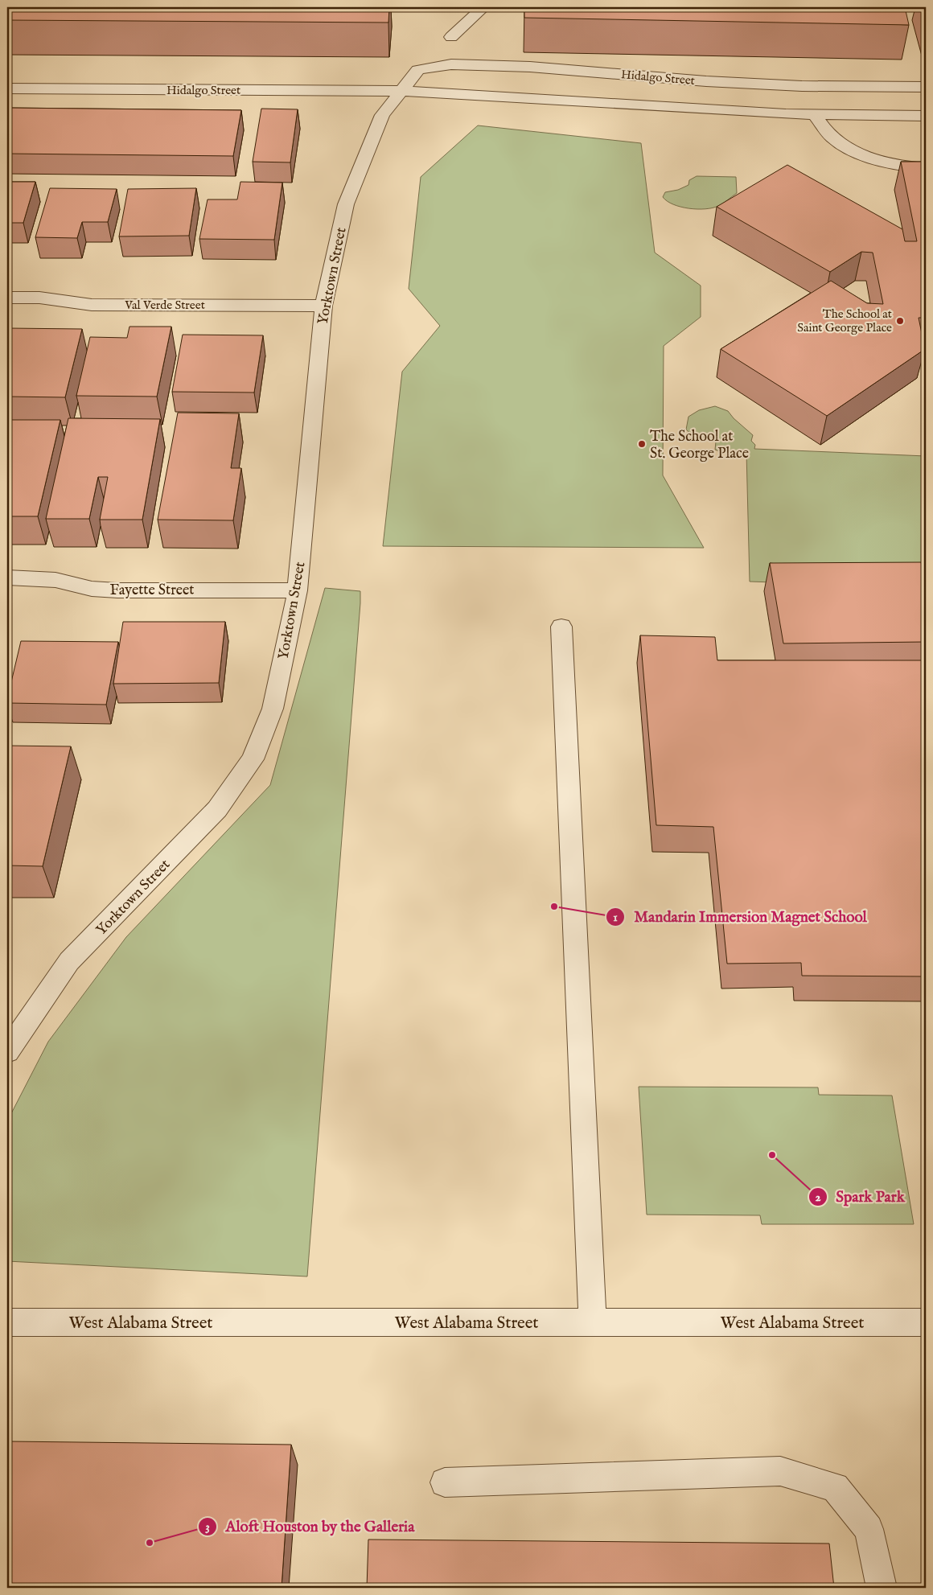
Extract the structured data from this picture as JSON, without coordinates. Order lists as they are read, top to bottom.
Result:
{
  "streets": {
    "street": [
      "Hidalgo Street",
      "Yorktown Street",
      "Val Verde Street",
      "Fayette Street",
      "West Alabama Street"
    ]
  },
  "crossings": [
    ["Hidalgo Street", "Yorktown Street"],
    ["Yorktown Street", "Val Verde Street"],
    ["Yorktown Street", "Fayette Street"]
  ],
  "places": [
    "The School at Saint George Place",
    "The School at St. George Place",
    "Mandarin Immersion Magnet School",
    "Spark Park",
    "Aloft Houston by the Galleria"
  ]
}
